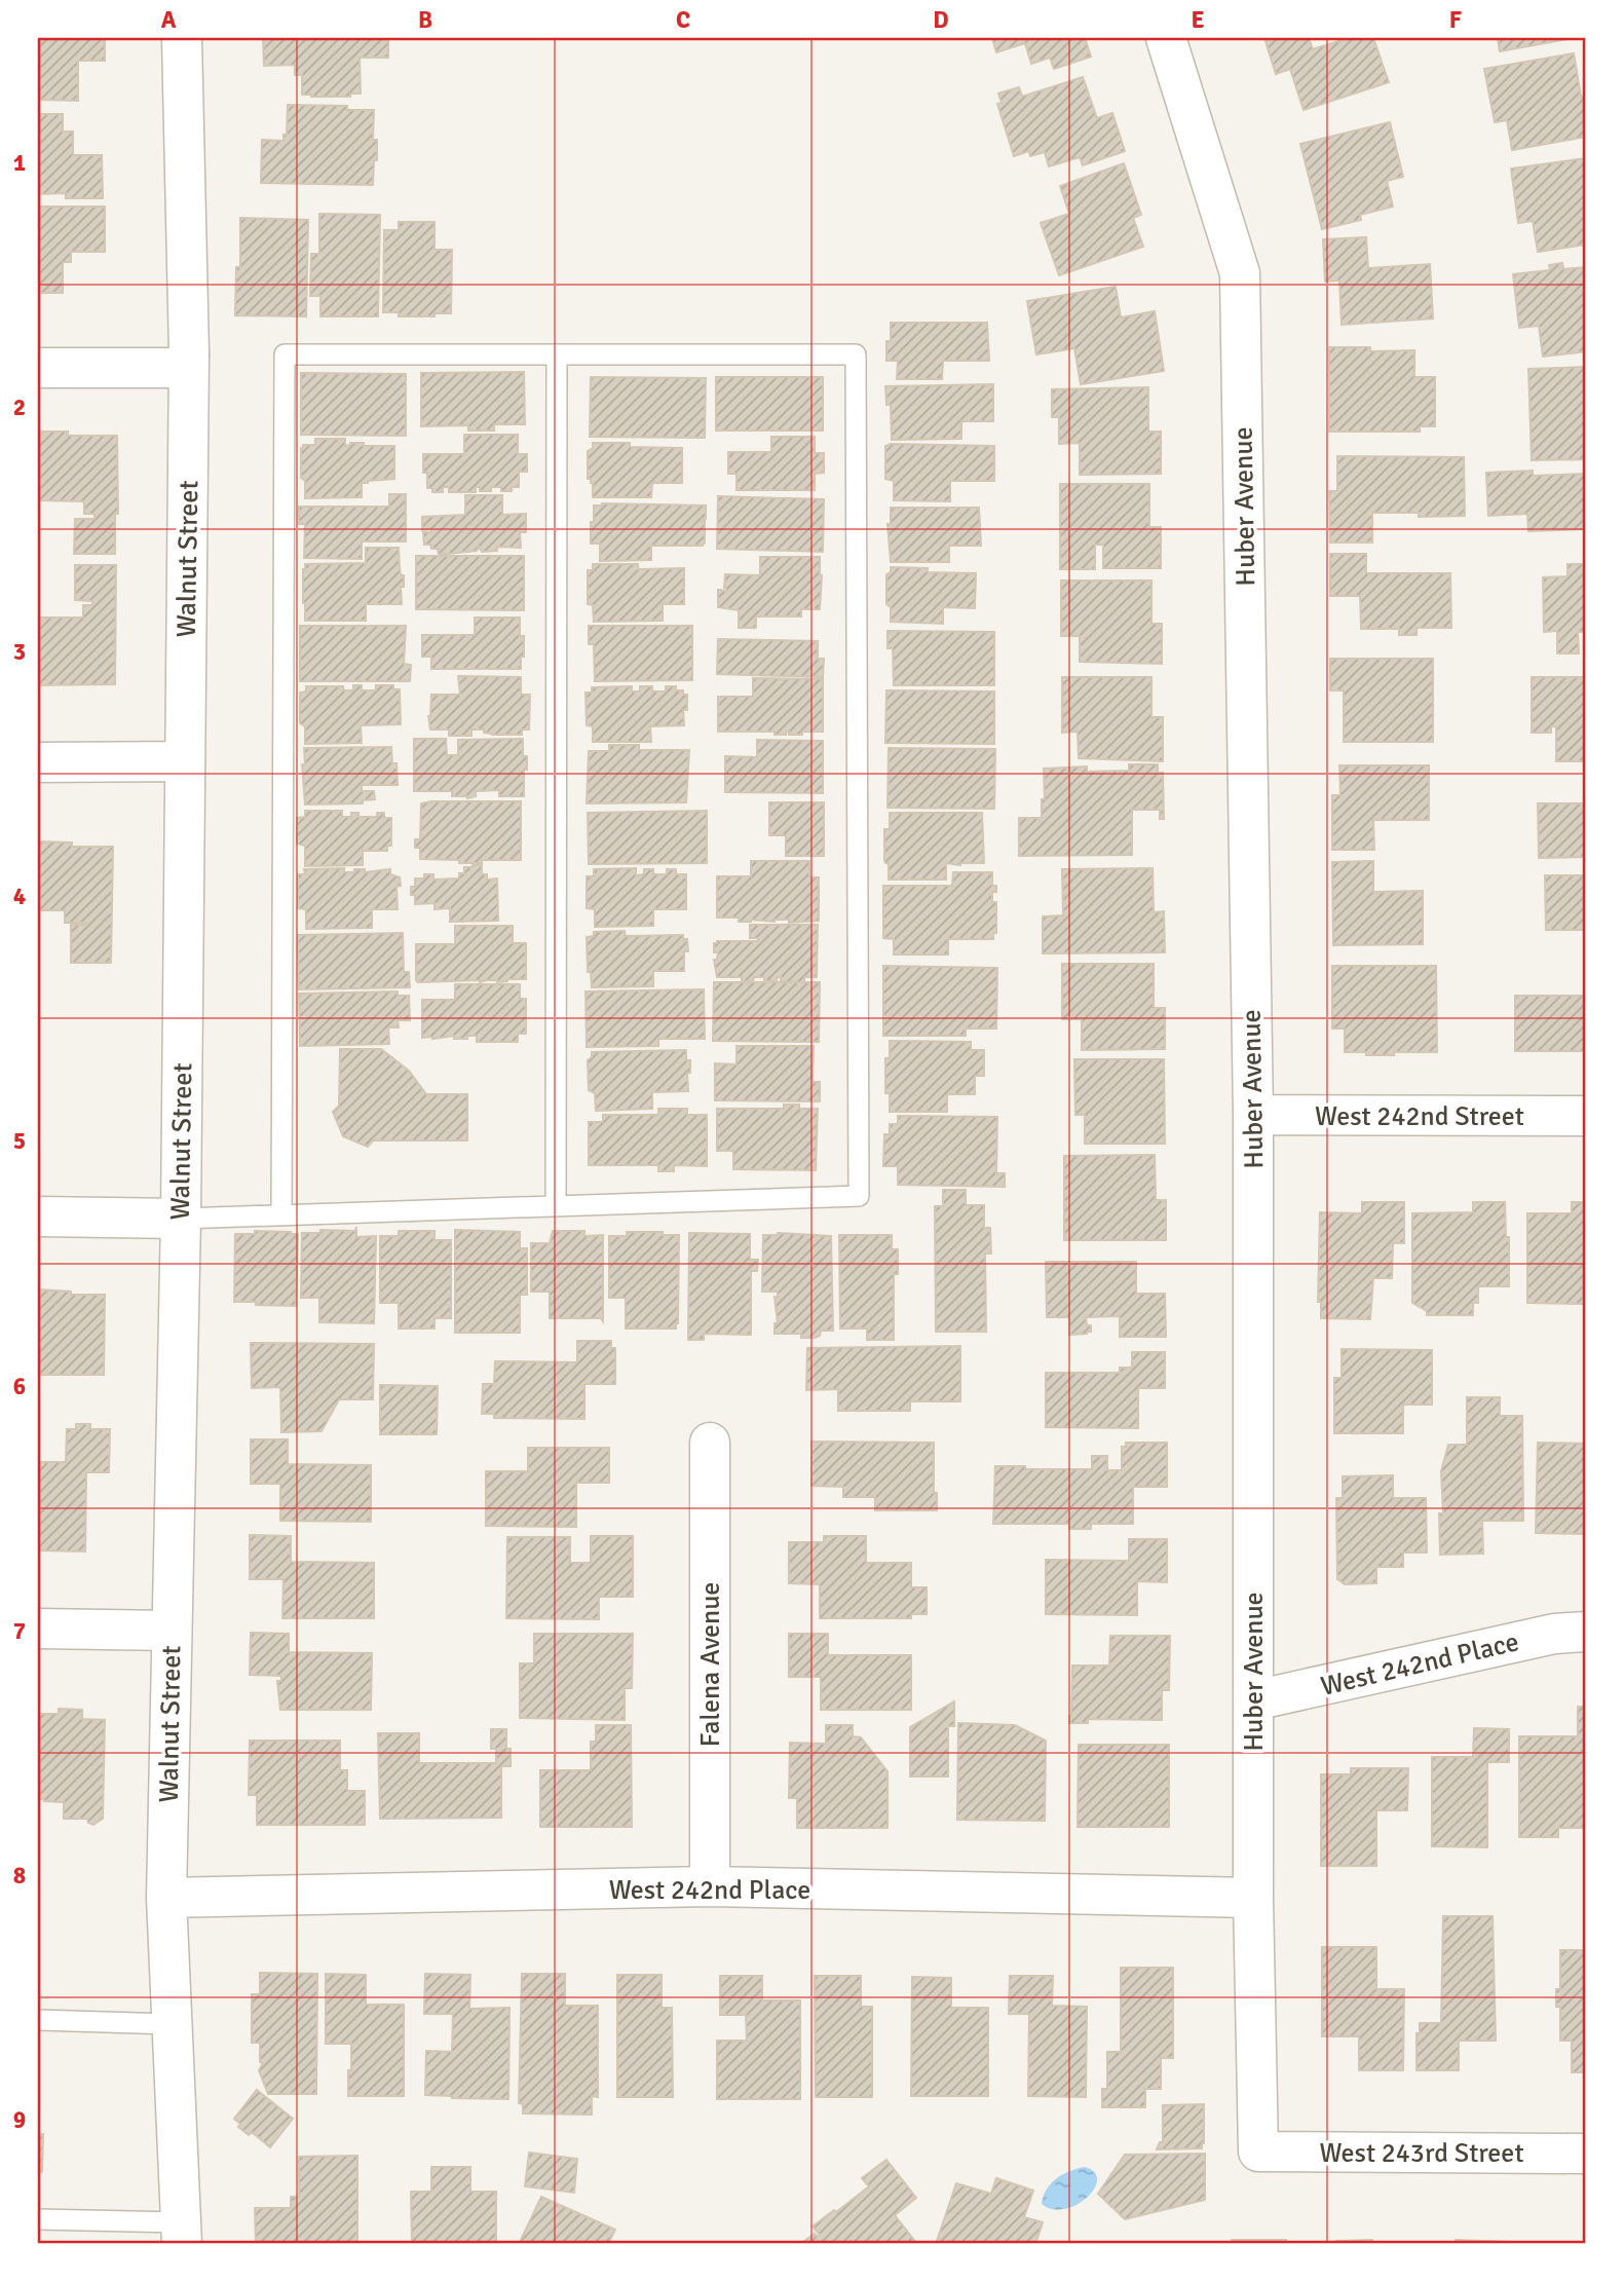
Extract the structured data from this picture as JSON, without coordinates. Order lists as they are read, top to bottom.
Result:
{
  "streets": {
    "street": [
      "Huber Avenue",
      "Walnut Street",
      "West 242nd Street",
      "West 242nd Place",
      "Falena Avenue",
      "West 243rd Street"
    ]
  },
  "crossings": [
    ["Huber Avenue", "West 242nd Street"],
    ["Huber Avenue", "West 242nd Place"],
    ["Huber Avenue", "West 243rd Street"],
    ["Walnut Street", "West 242nd Place"],
    ["West 242nd Place", "Falena Avenue"]
  ],
  "grid": {
    "columns": [
      "A",
      "B",
      "C",
      "D",
      "E",
      "F"
    ],
    "rows": [
      "1",
      "2",
      "3",
      "4",
      "5",
      "6",
      "7",
      "8",
      "9"
    ]
  }
}
